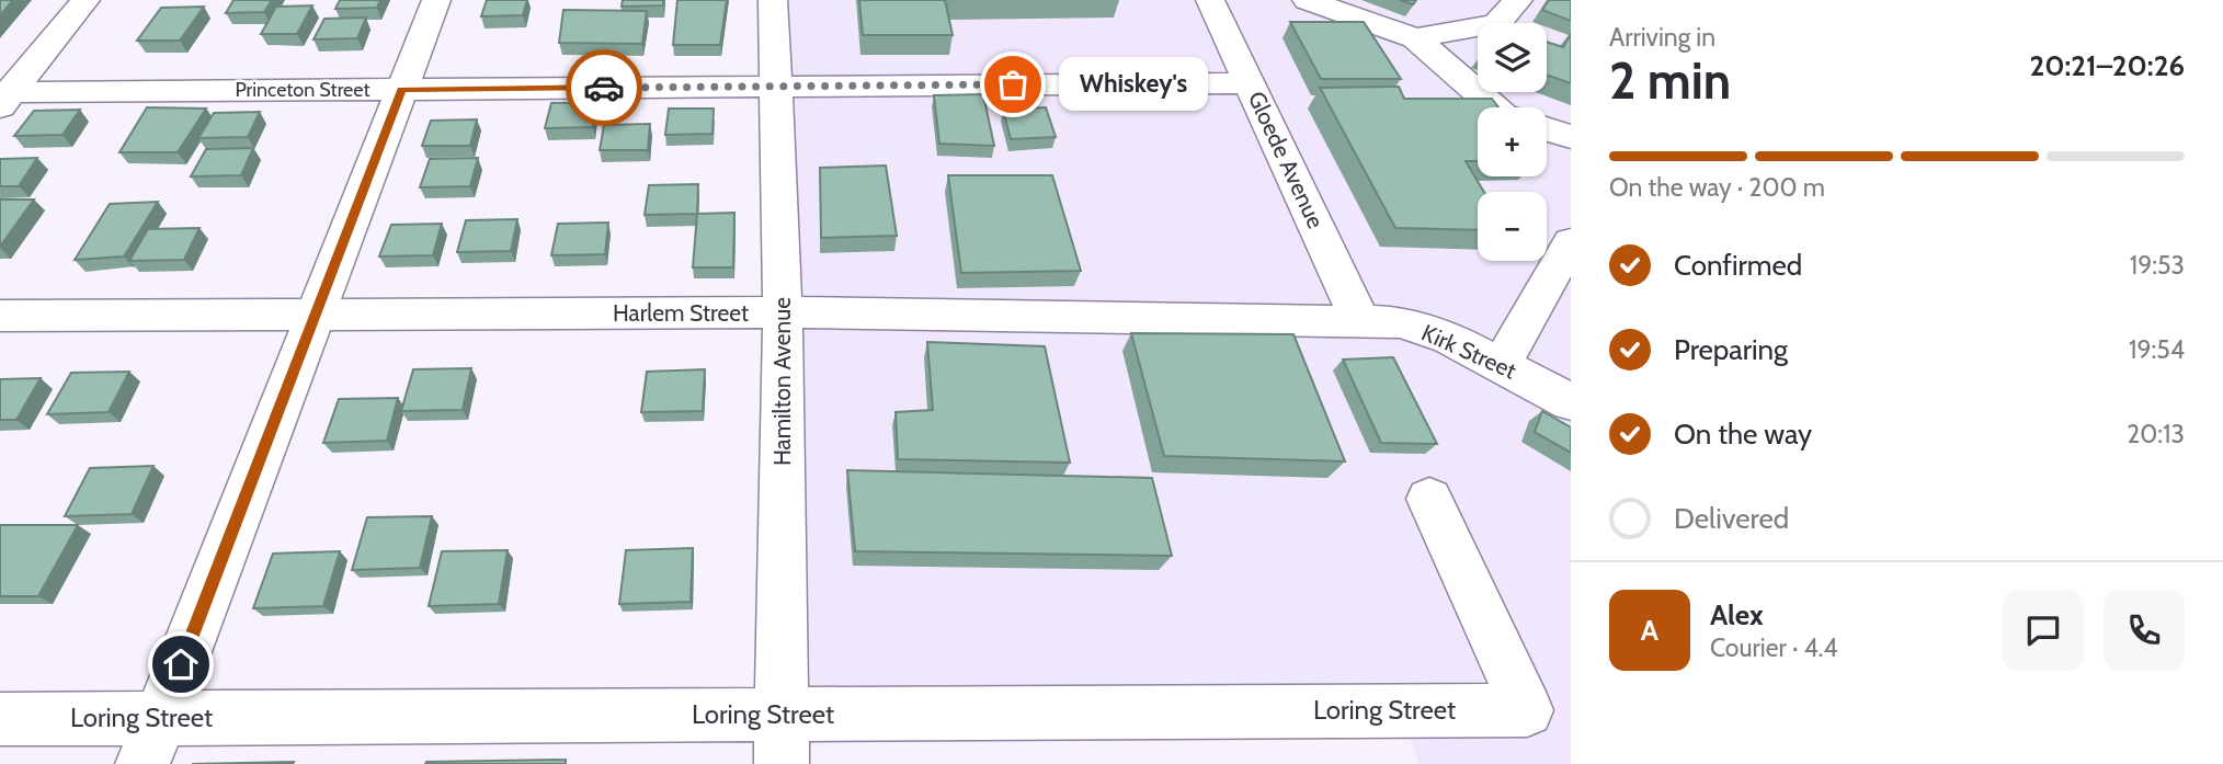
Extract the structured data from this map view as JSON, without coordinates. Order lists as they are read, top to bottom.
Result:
{
  "streets": {
    "street": [
      "Princeton Street",
      "Gloede Avenue",
      "Harlem Street",
      "Kirk Street",
      "Hamilton Avenue",
      "Loring Street"
    ]
  },
  "crossings": [
    ["Princeton Street", "Gloede Avenue"],
    ["Princeton Street", "Hamilton Avenue"],
    ["Gloede Avenue", "Harlem Street"],
    ["Gloede Avenue", "Kirk Street"],
    ["Harlem Street", "Kirk Street"],
    ["Harlem Street", "Hamilton Avenue"],
    ["Hamilton Avenue", "Loring Street"]
  ],
  "places": ["Whiskey's"],
  "page": {
    "heading": ["2 min", "Arriving in", "20:21–20:26"],
    "panel": ["Alex", "Courier · 4.4"],
    "map_buttons": ["+", "−"],
    "bubble": "Whiskey's",
    "bar": "On the way · 200 m",
    "list": [
      ["Confirmed", "19:53"],
      ["Preparing", "19:54"],
      ["On the way", "20:13"],
      "Delivered"
    ],
    "round": "A"
  }
}
